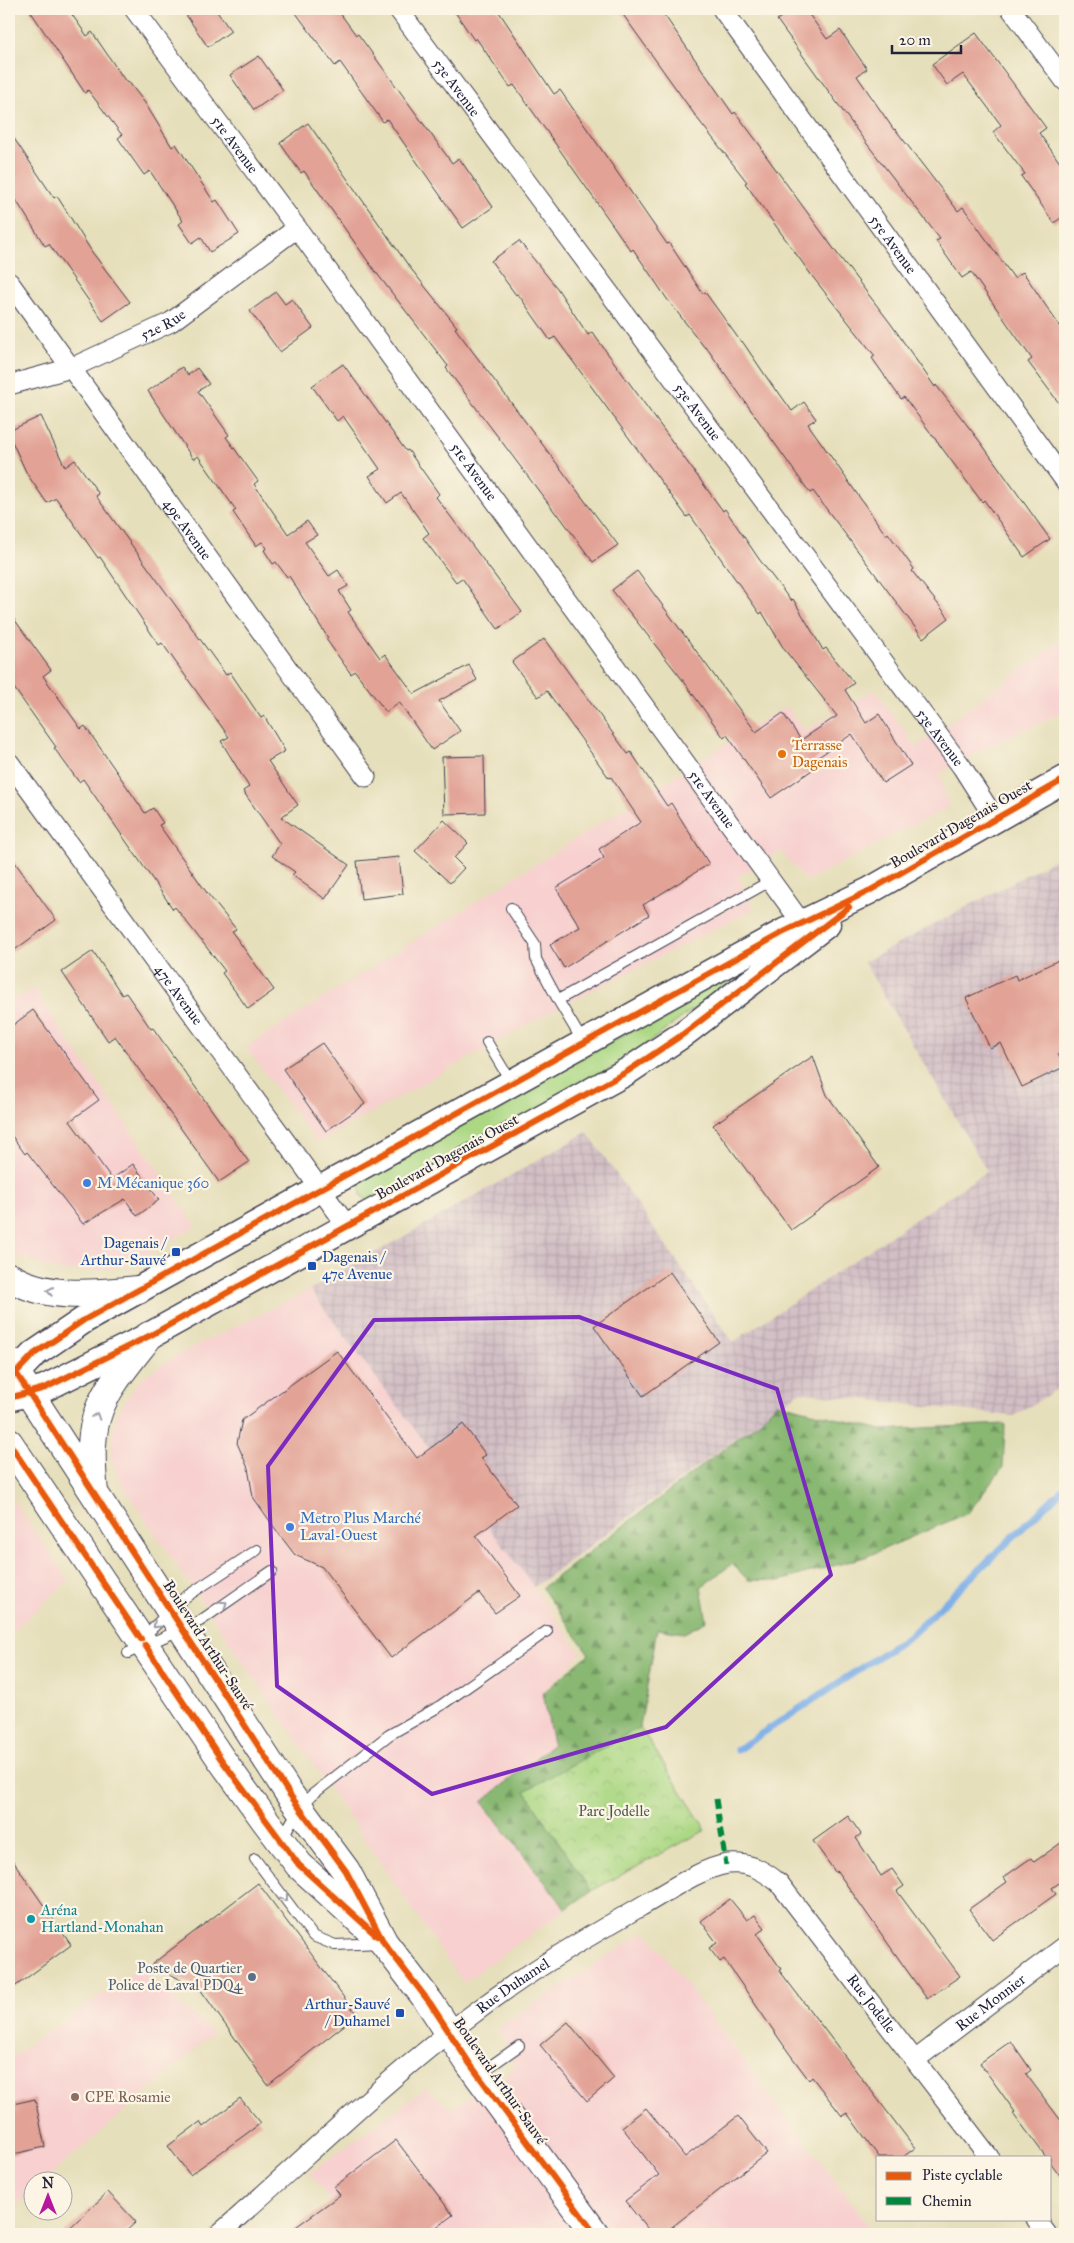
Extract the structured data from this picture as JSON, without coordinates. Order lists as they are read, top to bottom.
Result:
{
  "streets": {
    "main road": ["Boulevard Dagenais Ouest", "Boulevard Arthur-Sauvé"],
    "street": [
      "53e Avenue",
      "51e Avenue",
      "55e Avenue",
      "52e Rue",
      "49e Avenue",
      "47e Avenue",
      "Rue Duhamel",
      "Rue Monnier",
      "Rue Jodelle"
    ]
  },
  "crossings": [
    ["53e Avenue", "Boulevard Dagenais Ouest"],
    ["51e Avenue", "52e Rue"],
    ["51e Avenue", "Boulevard Dagenais Ouest"],
    ["52e Rue", "49e Avenue"],
    ["Boulevard Dagenais Ouest", "47e Avenue"],
    ["Boulevard Dagenais Ouest", "Boulevard Arthur-Sauvé"],
    ["Boulevard Arthur-Sauvé", "Rue Duhamel"],
    ["Rue Duhamel", "Rue Jodelle"],
    ["Rue Monnier", "Rue Jodelle"]
  ],
  "parks": ["Parc Jodelle"],
  "places": {
    "other": [
      "Terrasse Dagenais",
      "M Mécanique 360",
      "Metro Plus Marché Laval-Ouest",
      "Aréna Hartland-Monahan",
      "Poste de Quartier Police de Laval PDQ4",
      "CPE Rosamie"
    ],
    "transit": ["Dagenais / Arthur-Sauvé", "Dagenais / 47e Avenue", "Arthur-Sauvé / Duhamel"]
  },
  "legend": ["Piste cyclable", "Chemin"],
  "scale_bar": "20 m",
  "north": "top"
}
